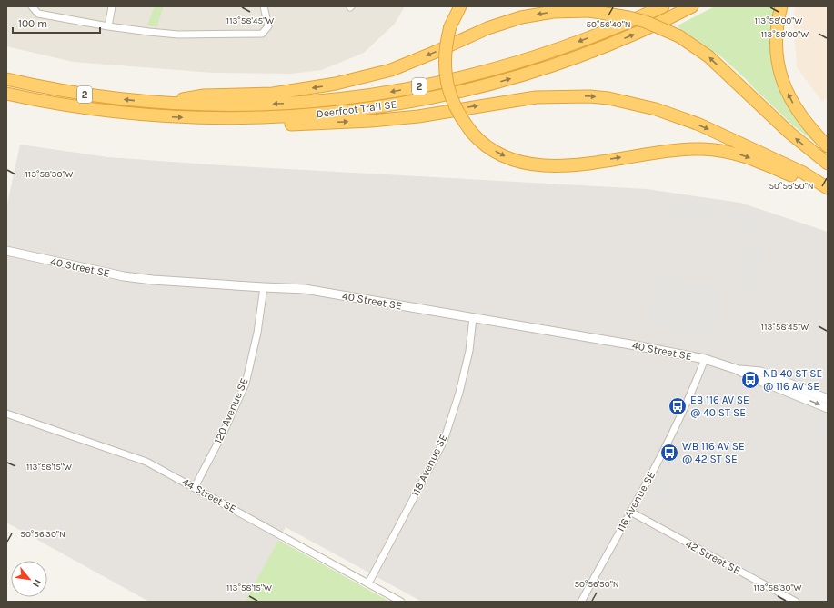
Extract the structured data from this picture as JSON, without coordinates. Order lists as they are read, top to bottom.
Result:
{
  "streets": {
    "highway": ["2", "Deerfoot Trail SE"],
    "street": [
      "40 Street SE",
      "120 Avenue SE",
      "118 Avenue SE",
      "44 Street SE",
      "116 Avenue SE",
      "42 Street SE"
    ]
  },
  "crossings": [
    ["40 Street SE", "120 Avenue SE"],
    ["40 Street SE", "118 Avenue SE"],
    ["40 Street SE", "116 Avenue SE"],
    ["120 Avenue SE", "44 Street SE"],
    ["118 Avenue SE", "44 Street SE"],
    ["116 Avenue SE", "42 Street SE"]
  ],
  "places": {
    "bus stop": ["NB 40 ST SE @ 116 AV SE", "EB 116 AV SE @ 40 ST SE", "WB 116 AV SE @ 42 ST SE"]
  },
  "scale_bar": "100 m",
  "north": "bottom right",
  "coordinates": [
    "113°59'00\"W",
    "113°58'45\"W",
    "50°56'40\"N",
    "113°58'30\"W",
    "50°56'50\"N",
    "113°58'15\"W",
    "50°56'30\"N"
  ]
}
